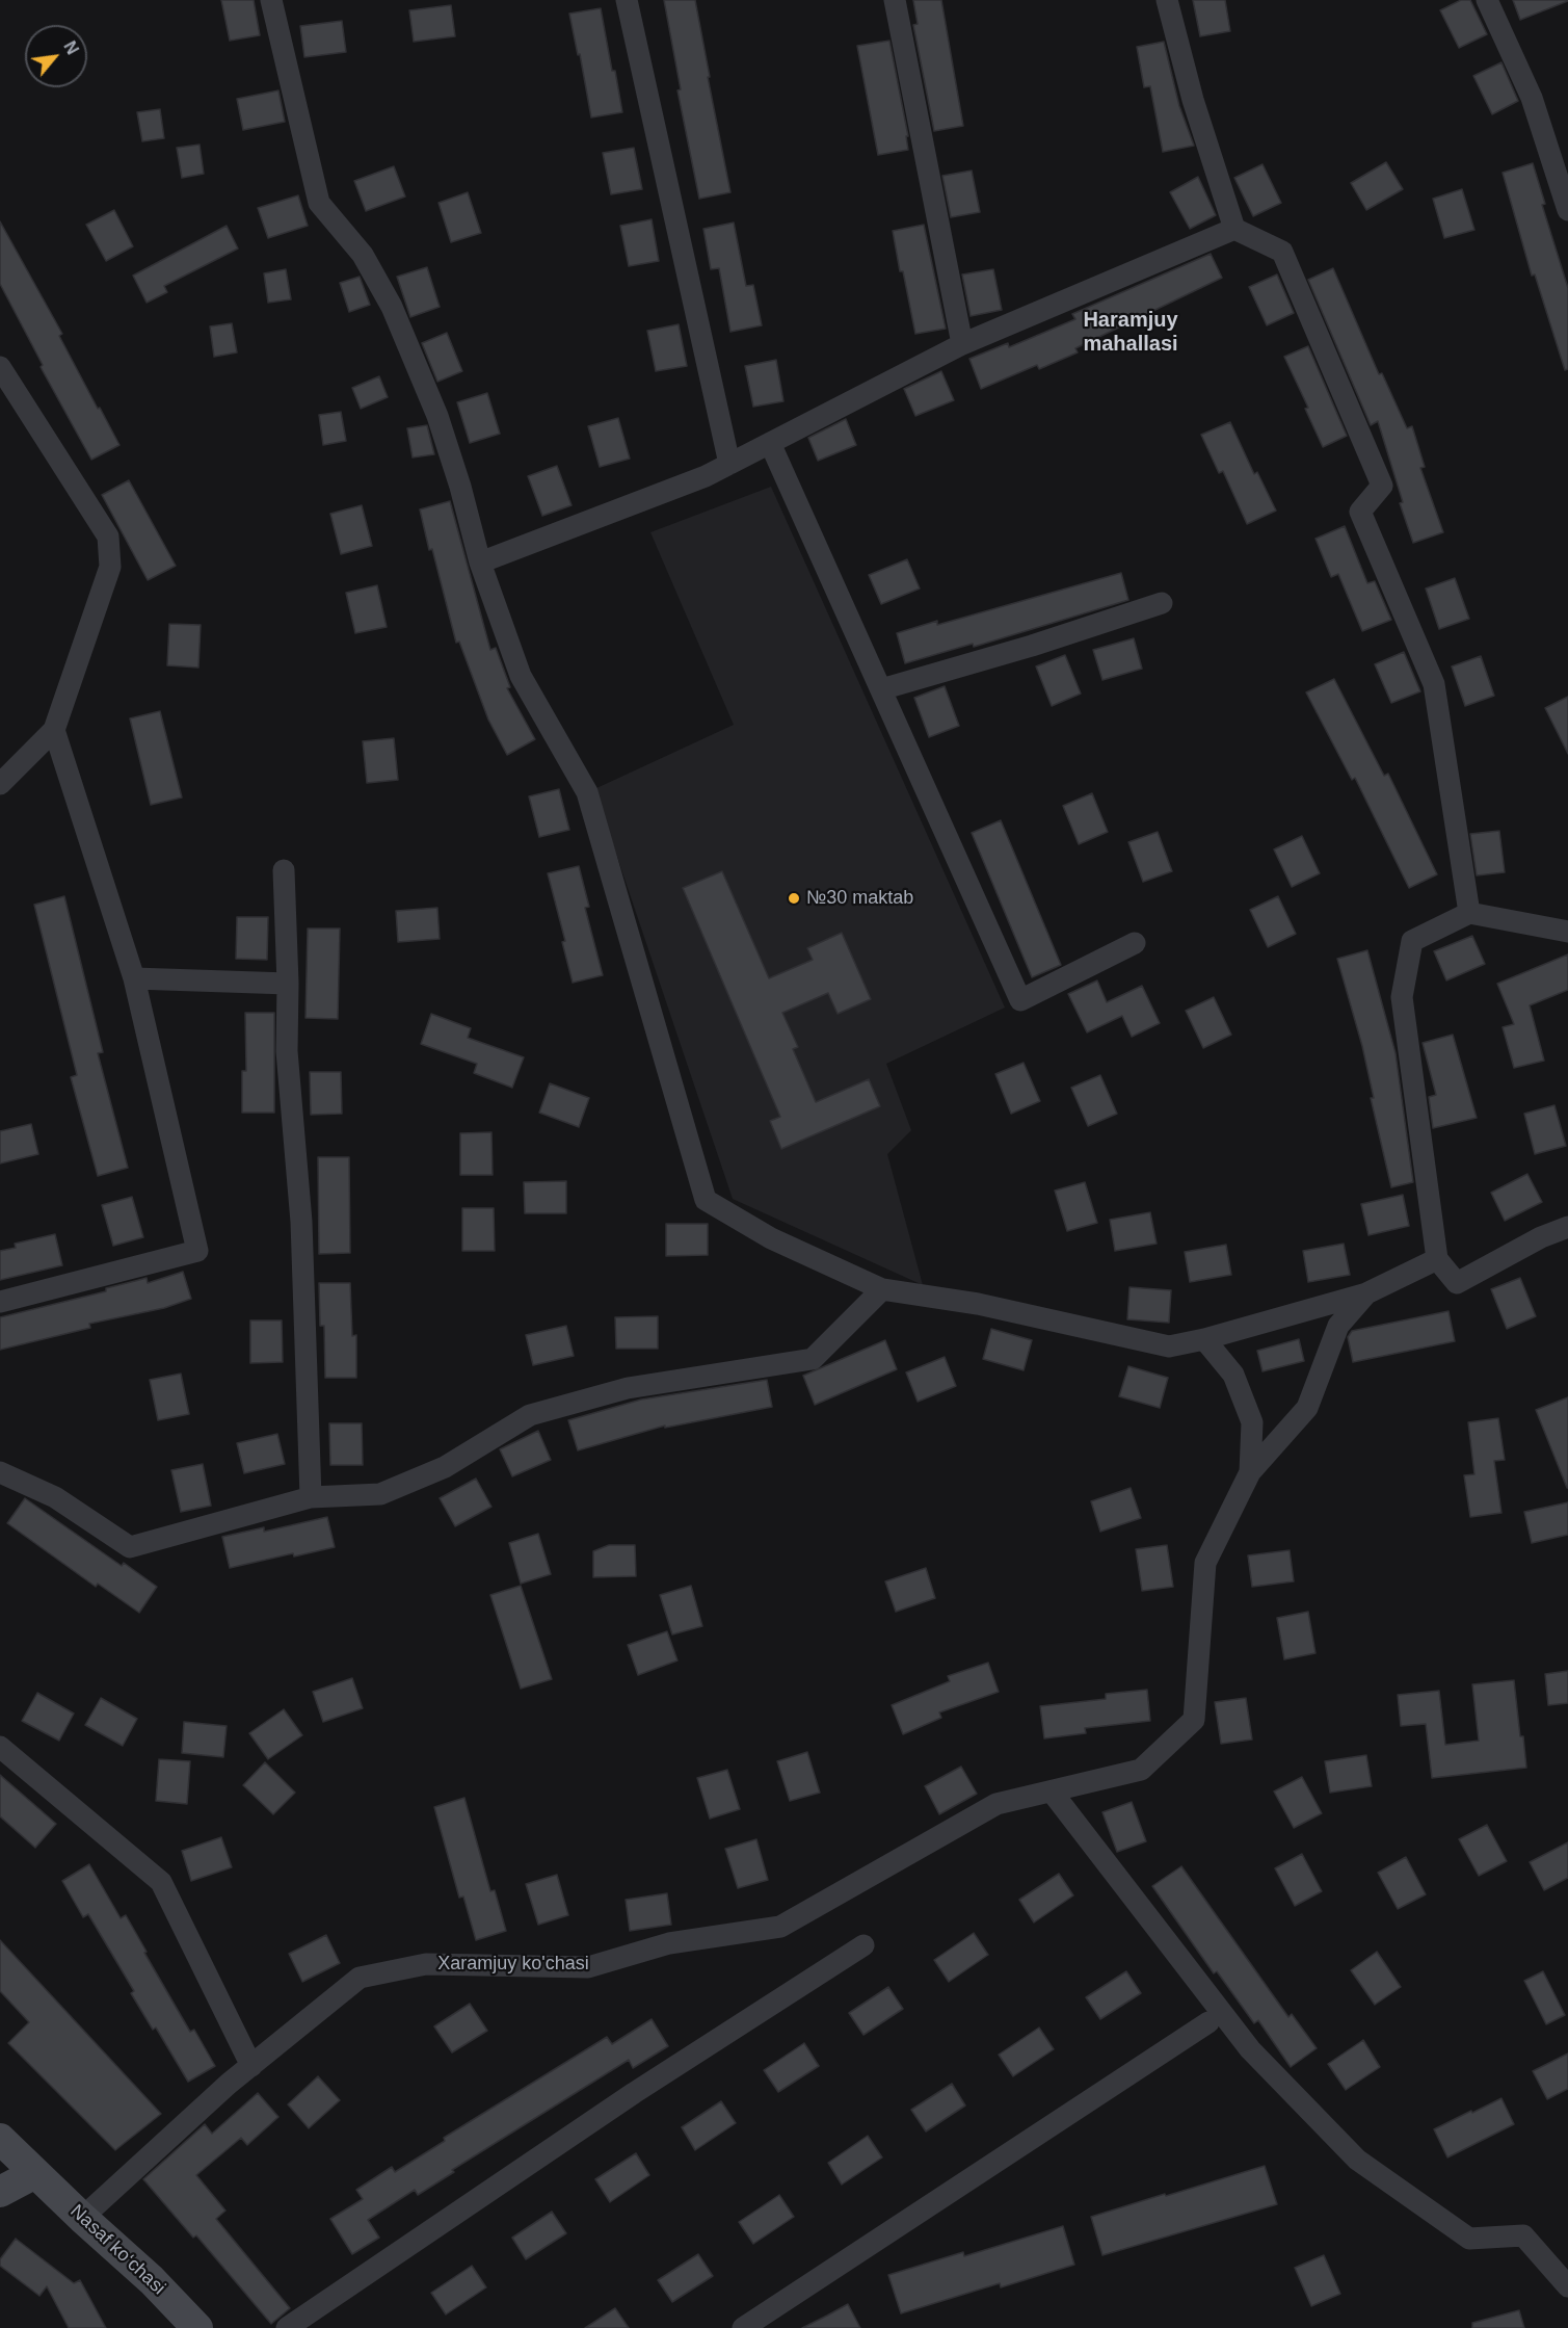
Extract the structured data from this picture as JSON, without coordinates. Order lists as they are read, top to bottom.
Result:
{
  "streets": {
    "main road": ["Nasaf ko‘chasi"],
    "street": ["Xaramjuy ko'chasi"]
  },
  "crossings": [
    ["Xaramjuy ko'chasi", "Nasaf ko‘chasi"]
  ],
  "districts": ["Haramjuy mahallasi"],
  "places": ["№30 maktab"],
  "north": "top right"
}
